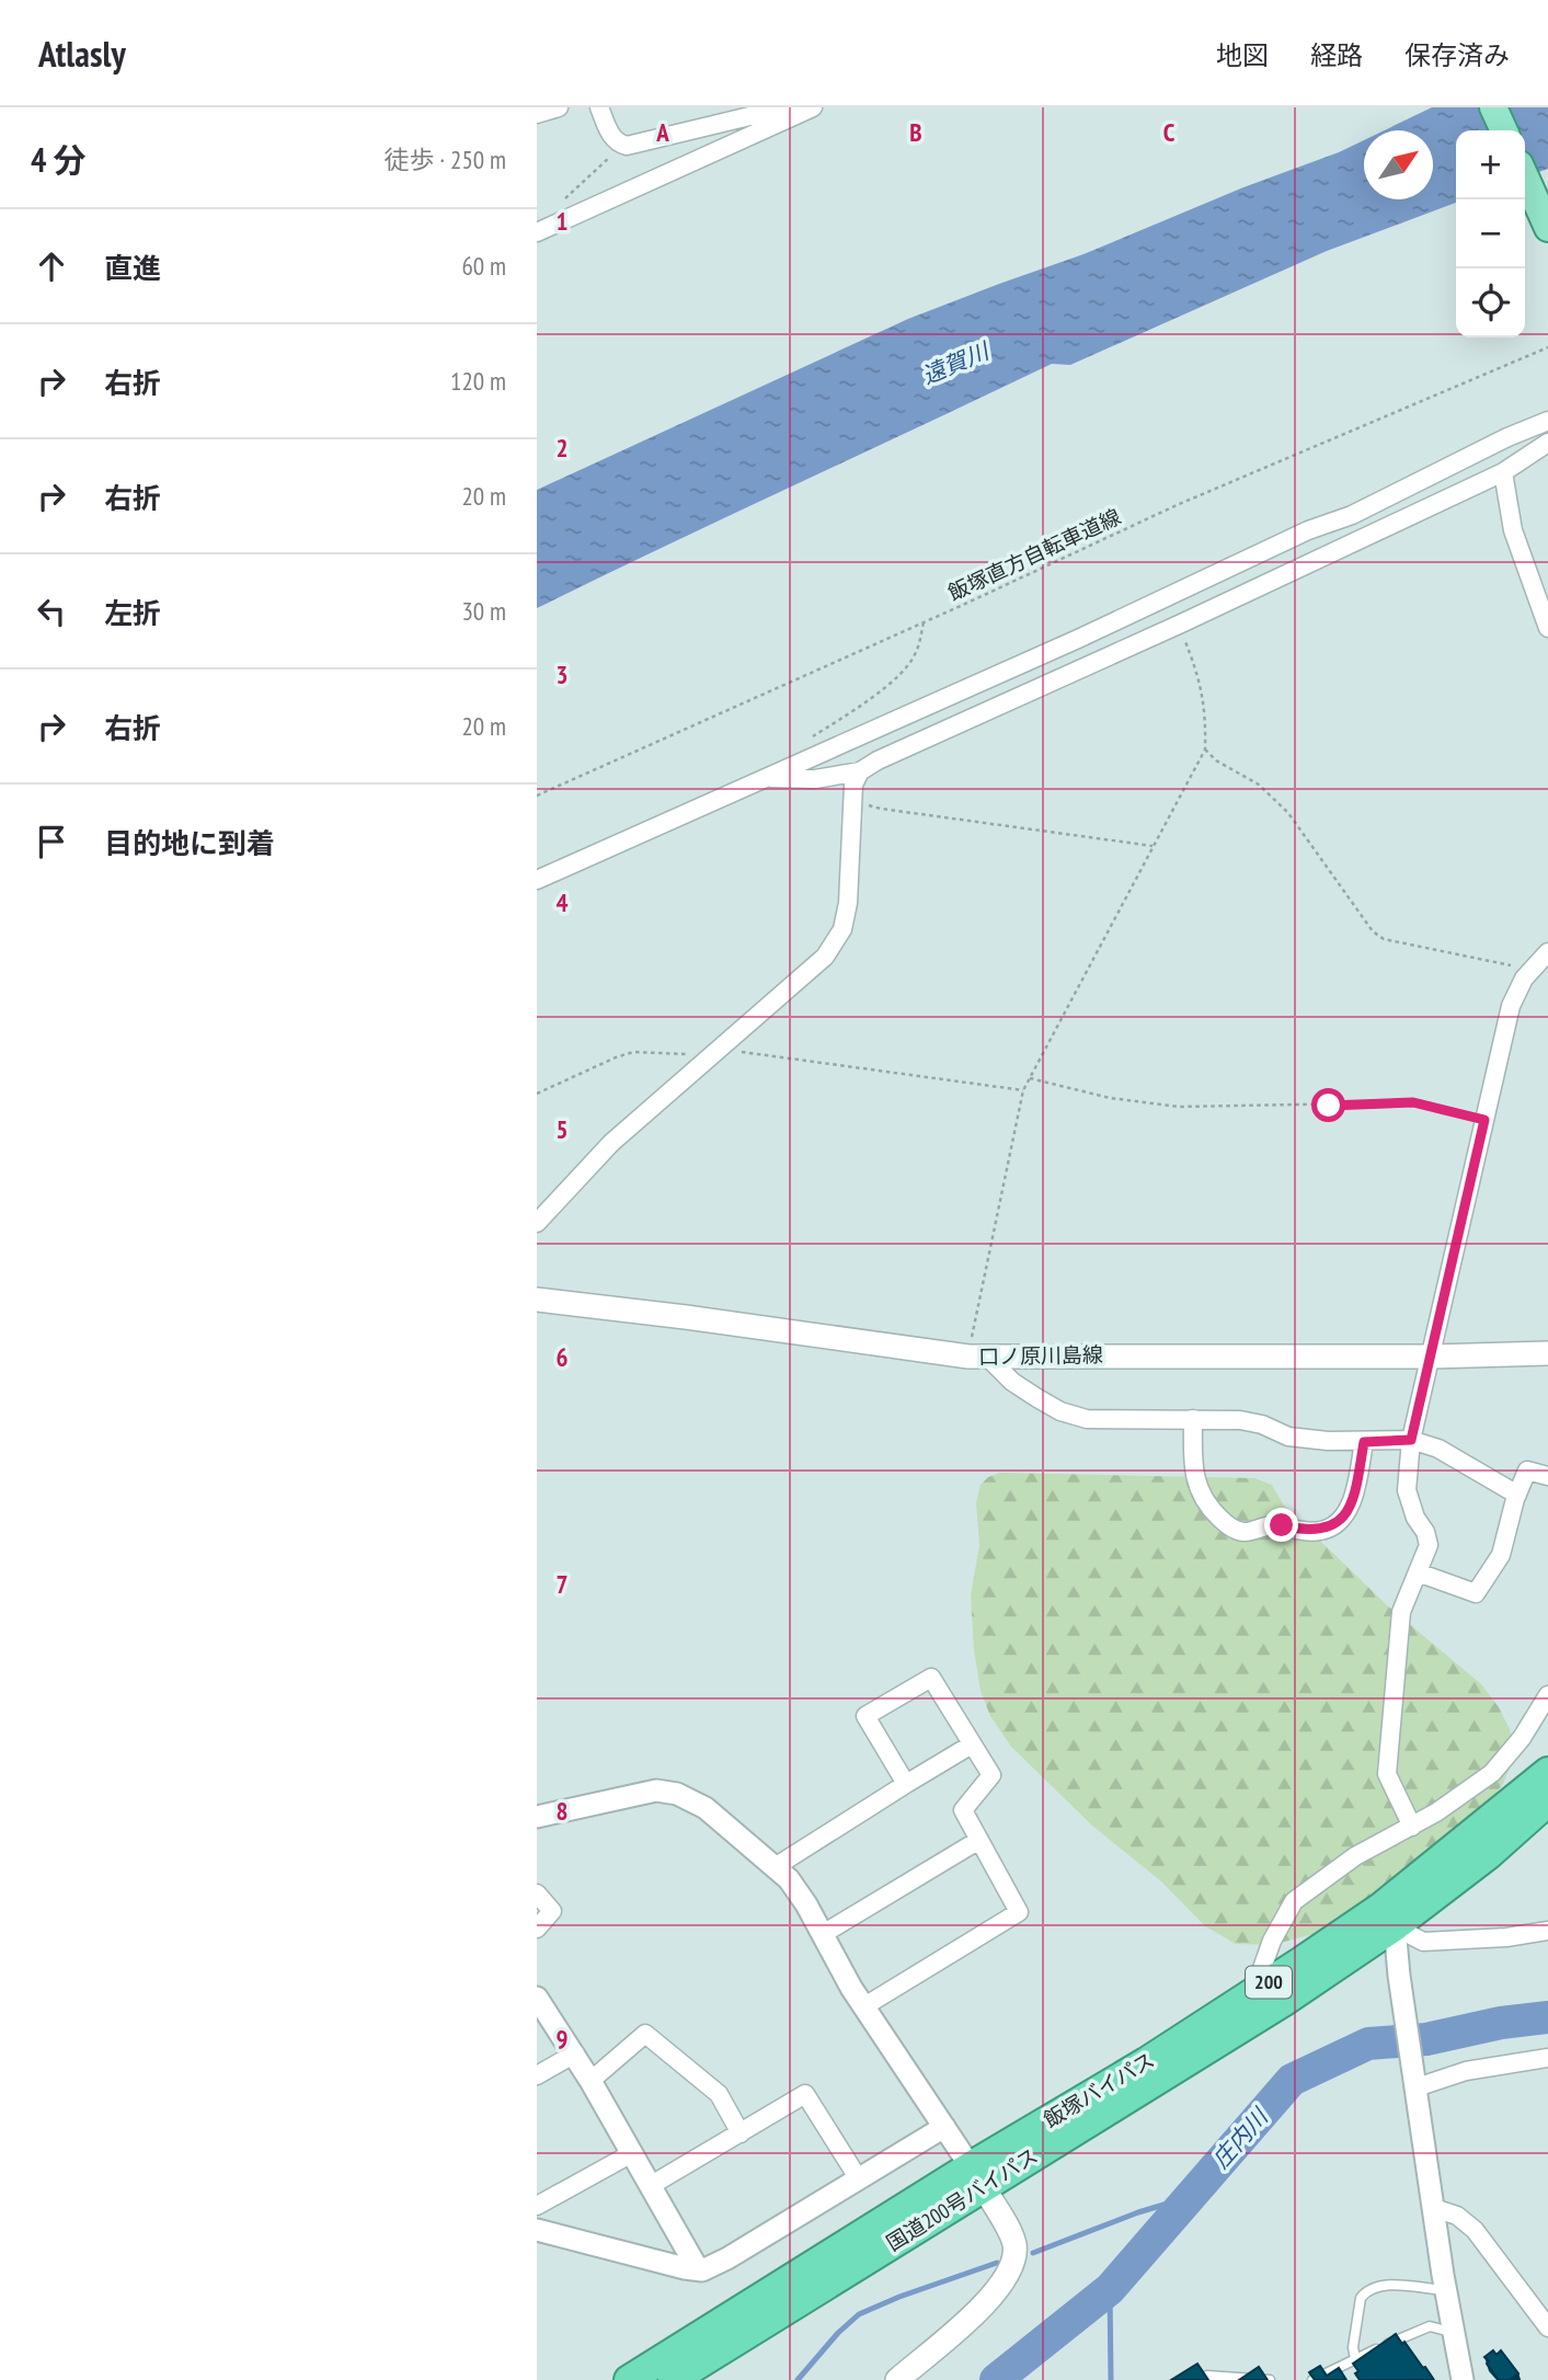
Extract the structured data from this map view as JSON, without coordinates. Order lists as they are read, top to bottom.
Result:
{
  "streets": {
    "highway": ["200", "飯塚バイパス", "国道200号バイパス"],
    "main road": ["口ノ原川島線"],
    "path": ["飯塚直方自転車道線"]
  },
  "crossings": [
    ["飯塚バイパス", "国道200号バイパス"]
  ],
  "water": ["遠賀川", "庄内川"],
  "north": "top right",
  "page": {
    "header": "Atlasly",
    "nav": ["地図", "経路", "保存済み"],
    "heading": ["4 分", "徒歩 · 250 m"],
    "map_buttons": ["+", "−"],
    "list": [
      ["直進", "60 m"],
      ["右折", "120 m"],
      ["右折", "20 m"],
      ["左折", "30 m"],
      ["右折", "20 m"],
      "目的地に到着"
    ]
  },
  "grid": {
    "columns": ["A", "B", "C"],
    "rows": [
      "1",
      "2",
      "3",
      "4",
      "5",
      "6",
      "7",
      "8",
      "9"
    ]
  }
}
